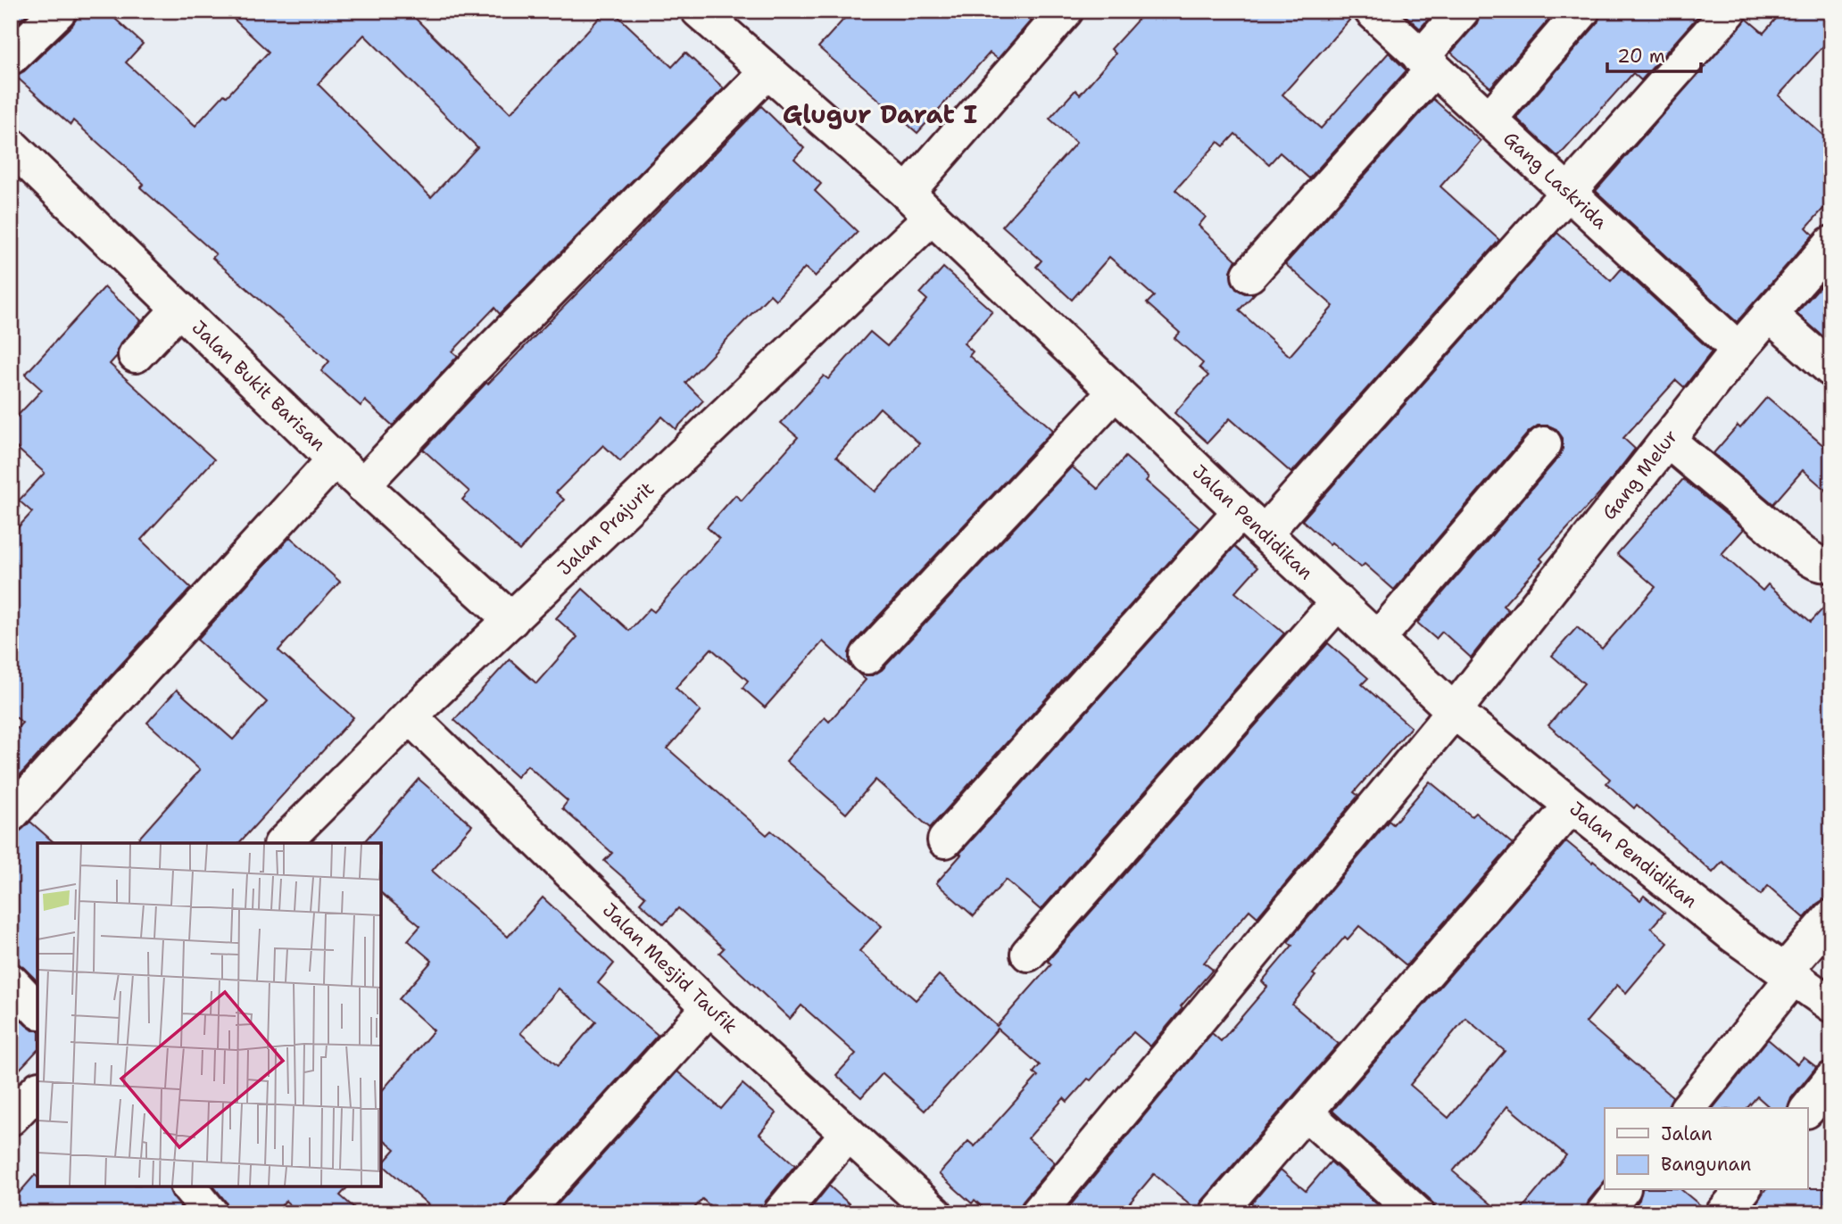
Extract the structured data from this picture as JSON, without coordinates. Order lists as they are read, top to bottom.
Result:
{
  "streets": {
    "street": [
      "Gang Laskrida",
      "Jalan Bukit Barisan",
      "Gang Melur",
      "Jalan Pendidikan",
      "Jalan Prajurit",
      "Jalan Mesjid Taufik"
    ]
  },
  "crossings": [
    ["Gang Laskrida", "Gang Melur"],
    ["Jalan Bukit Barisan", "Jalan Prajurit"],
    ["Gang Melur", "Jalan Pendidikan"],
    ["Jalan Pendidikan", "Jalan Prajurit"],
    ["Jalan Prajurit", "Jalan Mesjid Taufik"]
  ],
  "districts": ["Glugur Darat I"],
  "legend": ["Jalan", "Bangunan"],
  "scale_bar": "20 m"
}
